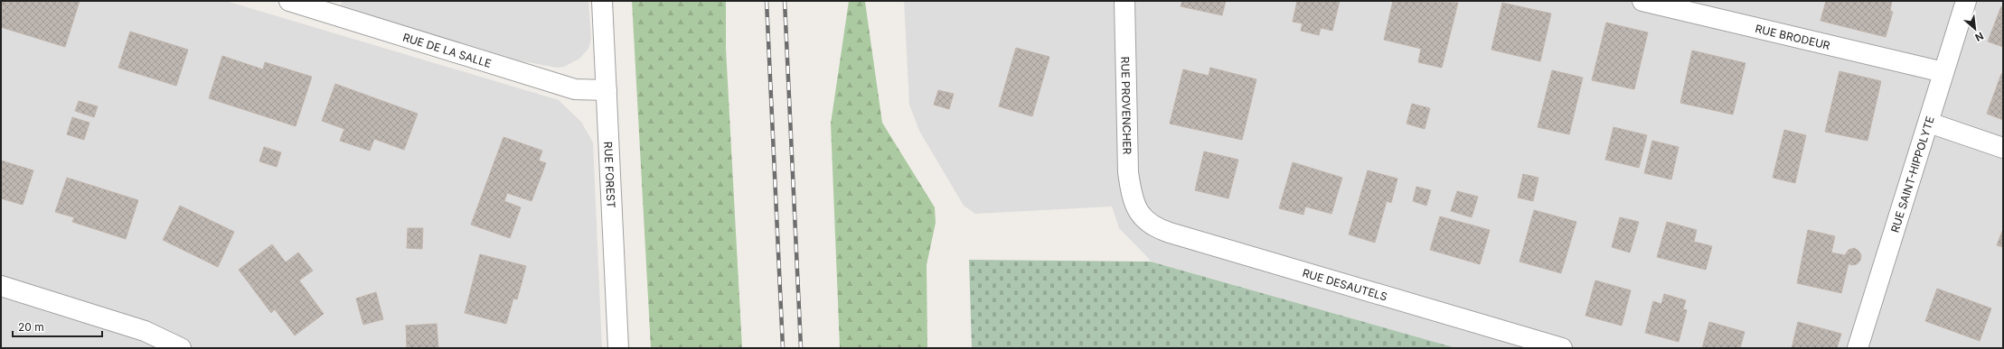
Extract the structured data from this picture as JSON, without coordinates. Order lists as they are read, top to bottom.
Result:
{
  "streets": {
    "street": [
      "RUE BRODEUR",
      "RUE DE LA SALLE",
      "RUE PROVENCHER",
      "RUE FOREST",
      "RUE SAINT-HIPPOLYTE",
      "RUE DESAUTELS"
    ]
  },
  "crossings": [
    ["RUE BRODEUR", "RUE SAINT-HIPPOLYTE"],
    ["RUE DE LA SALLE", "RUE FOREST"],
    ["RUE PROVENCHER", "RUE DESAUTELS"]
  ],
  "scale_bar": "20 m",
  "north": "bottom right"
}
